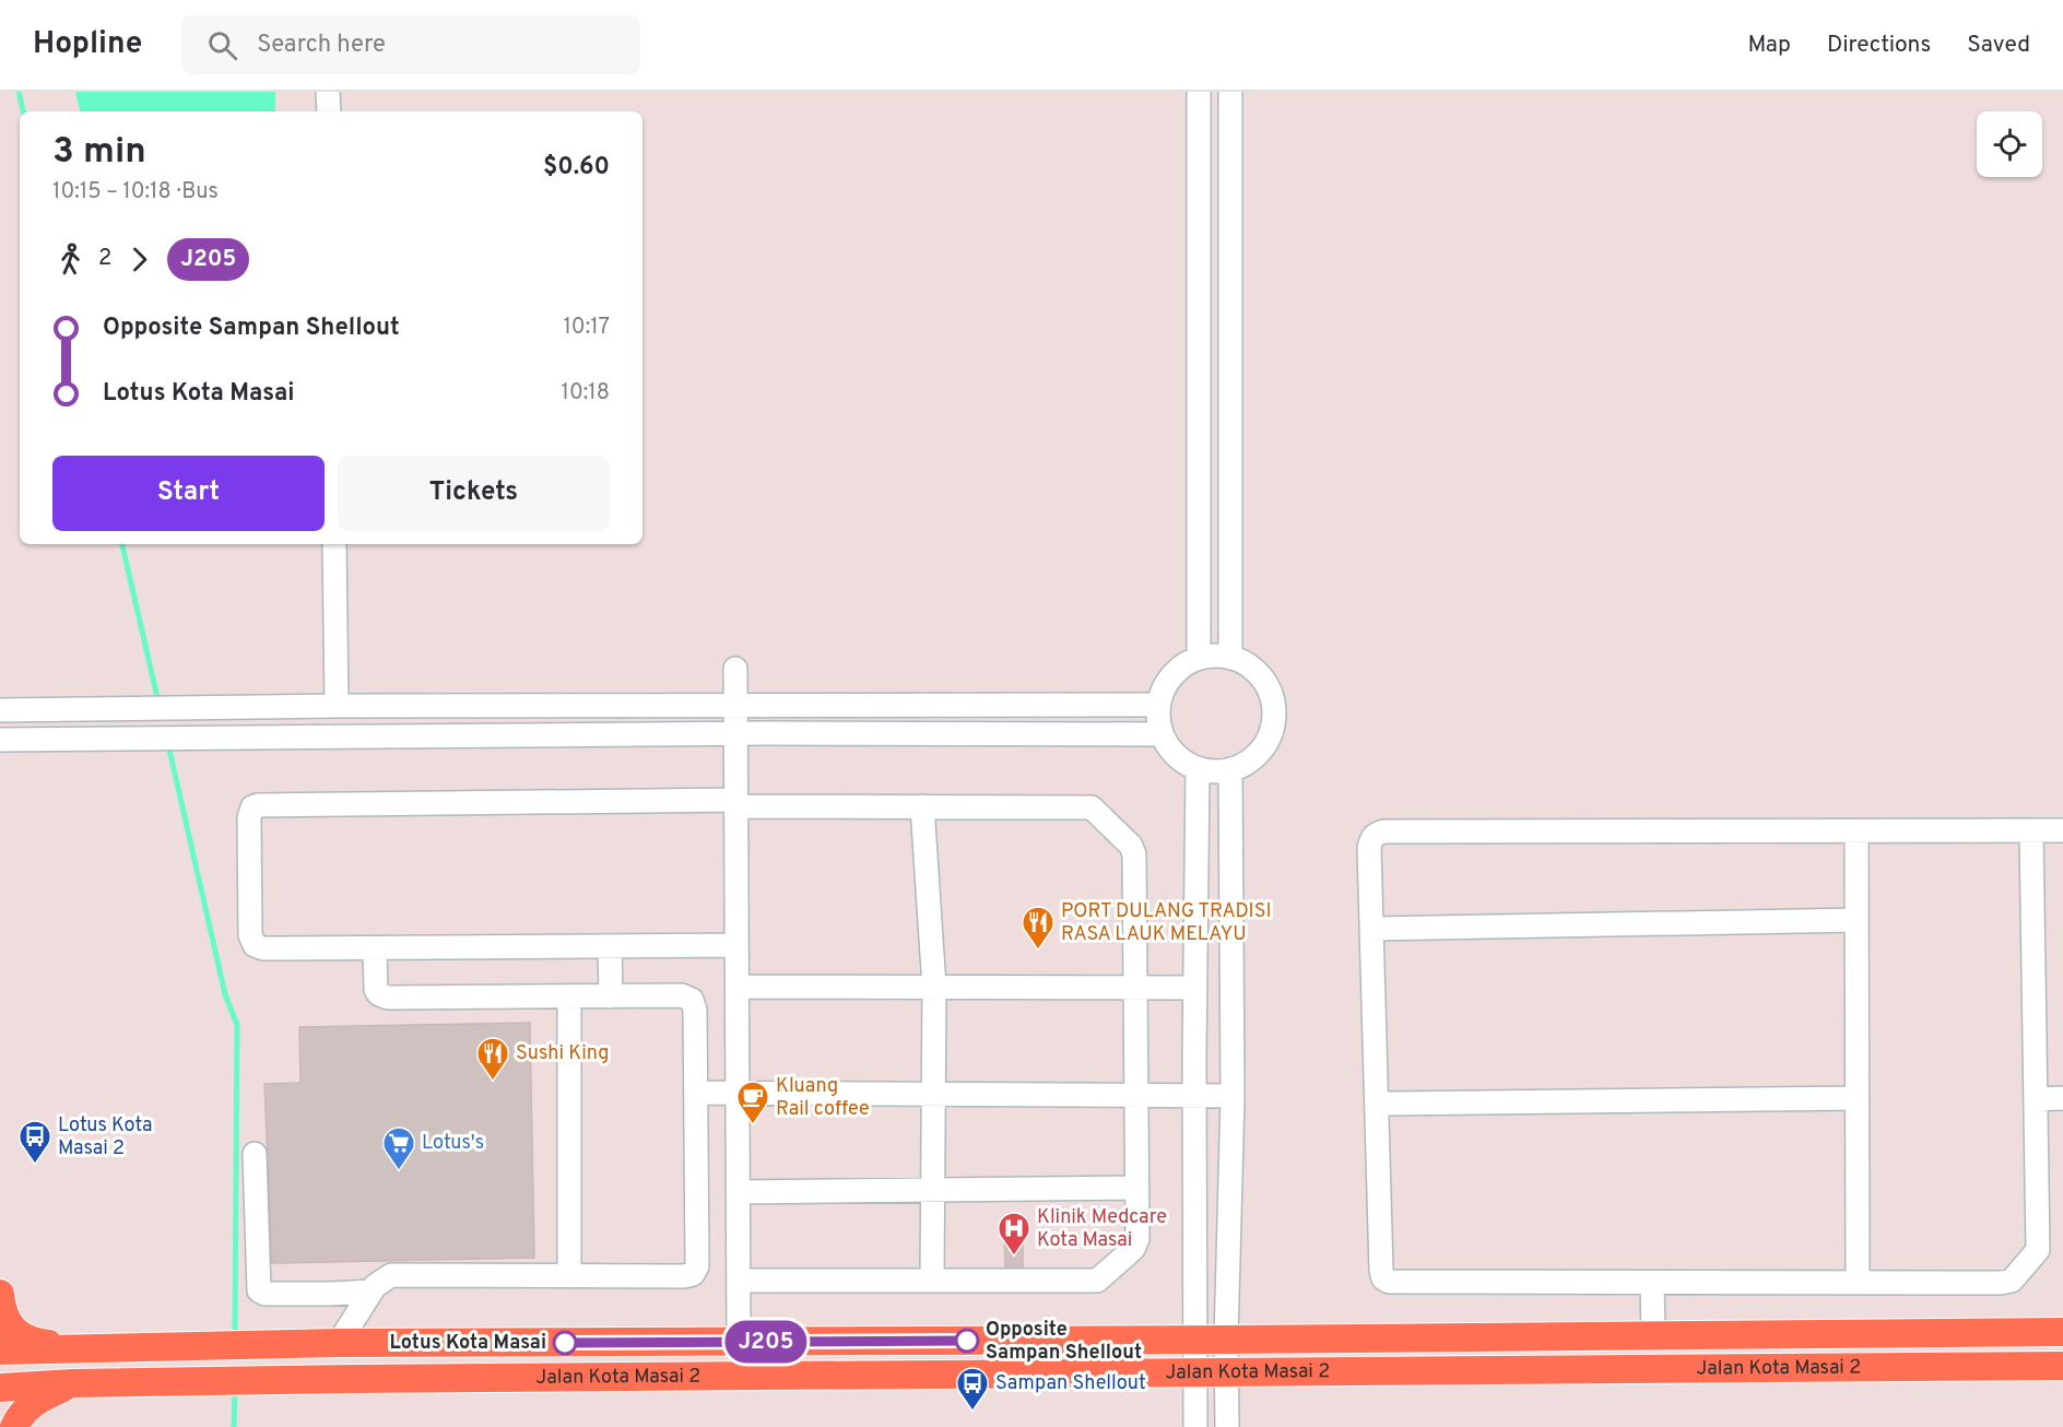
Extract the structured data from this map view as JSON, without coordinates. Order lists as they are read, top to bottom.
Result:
{
  "streets": {
    "main road": ["Jalan Kota Masai 2"]
  },
  "places": {
    "restaurant": ["PORT DULANG TRADISI RASA LAUK MELAYU", "Sushi King"],
    "cafe": ["Kluang Rail coffee"],
    "bus stop": ["Lotus Kota Masai 2", "Sampan Shellout"],
    "supermarket": ["Lotus's"],
    "hospital": ["Klinik Medcare Kota Masai"],
    "other": ["Opposite Sampan Shellout", "Lotus Kota Masai"]
  },
  "lines": ["bus line J205"],
  "page": {
    "header": "Hopline",
    "search": "Search here",
    "nav": ["Map", "Directions", "Saved"],
    "on_map": "J205",
    "heading": ["3 min", "10:15 – 10:18 · Bus", "$0.60"],
    "legs": ["2", "J205"],
    "list": [
      {
        "name": "Opposite Sampan Shellout",
        "value": "10:17"
      },
      {
        "name": "Lotus Kota Masai",
        "value": "10:18"
      }
    ],
    "buttons": ["Start", "Tickets"]
  }
}
